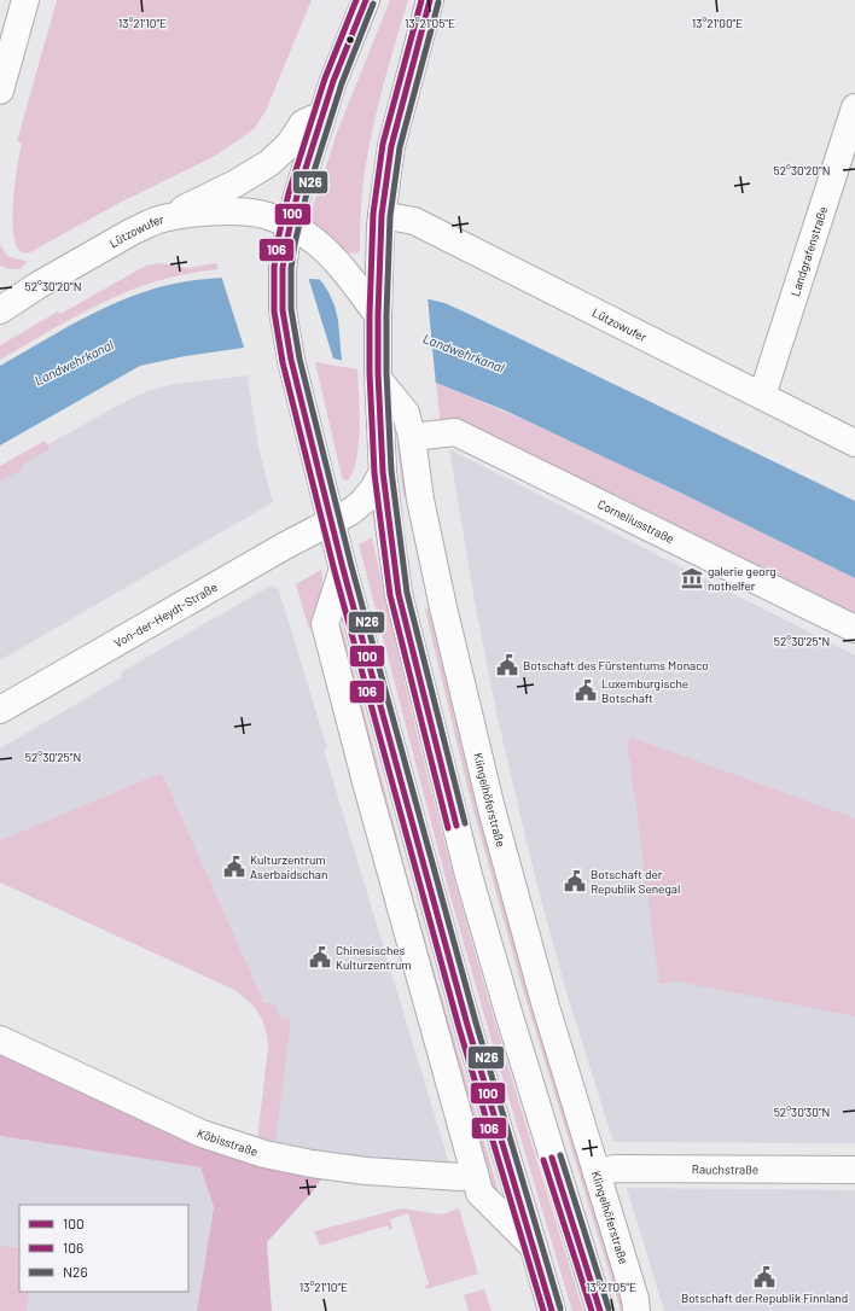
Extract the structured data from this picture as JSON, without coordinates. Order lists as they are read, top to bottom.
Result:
{
  "streets": {
    "street": [
      "Lützowufer",
      "Landgrafenstraße",
      "Corneliusstraße",
      "Von-der-Heydt-Straße",
      "Klingelhöferstraße",
      "Köbisstraße",
      "Rauchstraße"
    ]
  },
  "crossings": [
    ["Lützowufer", "Landgrafenstraße"],
    ["Corneliusstraße", "Klingelhöferstraße"],
    ["Klingelhöferstraße", "Rauchstraße"]
  ],
  "water": ["Landwehrkanal"],
  "places": {
    "museum": ["galerie georg nothelfer"],
    "public building": [
      "Botschaft des Fürstentums Monaco",
      "Luxemburgische Botschaft",
      "Kulturzentrum Aserbaidschan",
      "Botschaft der Republik Senegal",
      "Chinesisches Kulturzentrum",
      "Botschaft der Republik Finnland"
    ]
  },
  "lines": ["transit line 100", "transit line 106", "transit line N26"],
  "legend": ["100", "106", "N26"],
  "coordinates": [
    "13°21'10\"E",
    "13°21'05\"E",
    "13°21'00\"E",
    "52°30'20\"N",
    "52°30'25\"N",
    "52°30'30\"N"
  ]
}
